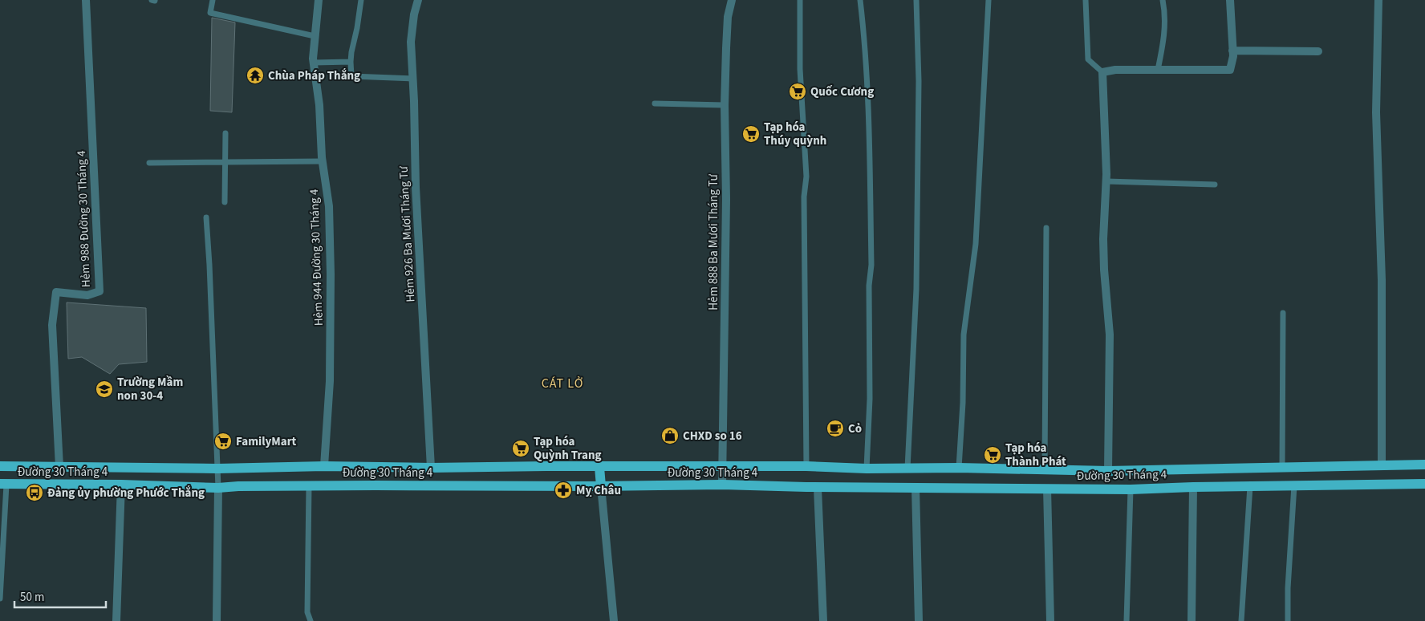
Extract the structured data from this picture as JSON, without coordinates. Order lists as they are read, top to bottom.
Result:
{
  "streets": {
    "main road": ["Đường 30 Tháng 4"],
    "street": [
      "Hẻm 988 Đường 30 Tháng 4",
      "Hẻm 926 Ba Mươi Tháng Tư",
      "Hẻm 888 Ba Mươi Tháng Tư",
      "Hẻm 944 Đường 30 Tháng 4"
    ]
  },
  "crossings": [
    ["Hẻm 988 Đường 30 Tháng 4", "Đường 30 Tháng 4"],
    ["Hẻm 926 Ba Mươi Tháng Tư", "Đường 30 Tháng 4"],
    ["Hẻm 888 Ba Mươi Tháng Tư", "Đường 30 Tháng 4"],
    ["Hẻm 944 Đường 30 Tháng 4", "Đường 30 Tháng 4"]
  ],
  "districts": ["CÁT LỞ"],
  "places": {
    "temple": ["Chùa Pháp Thắng"],
    "supermarket": [
      "Quốc Cương",
      "Tạp hóa Thúy quỳnh",
      "FamilyMart",
      "Tạp hóa Quỳnh Trang",
      "Tạp hóa Thành Phát"
    ],
    "school or university": ["Trường Mầm non 30-4"],
    "cafe": ["Cỏ"],
    "shop": ["CHXD so 16"],
    "pharmacy": ["Mỵ Châu"],
    "bus stop": ["Đảng ủy phường Phước Thắng"]
  },
  "scale_bar": "50 m"
}
